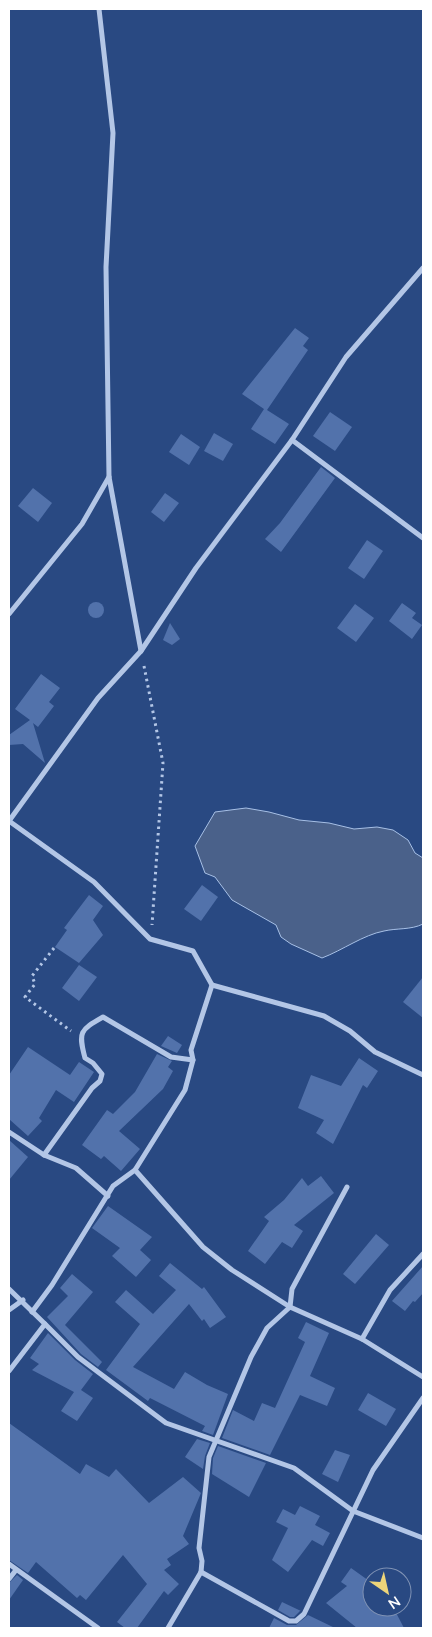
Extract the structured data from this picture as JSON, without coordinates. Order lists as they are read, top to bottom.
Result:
{
  "north": "bottom right"
}
